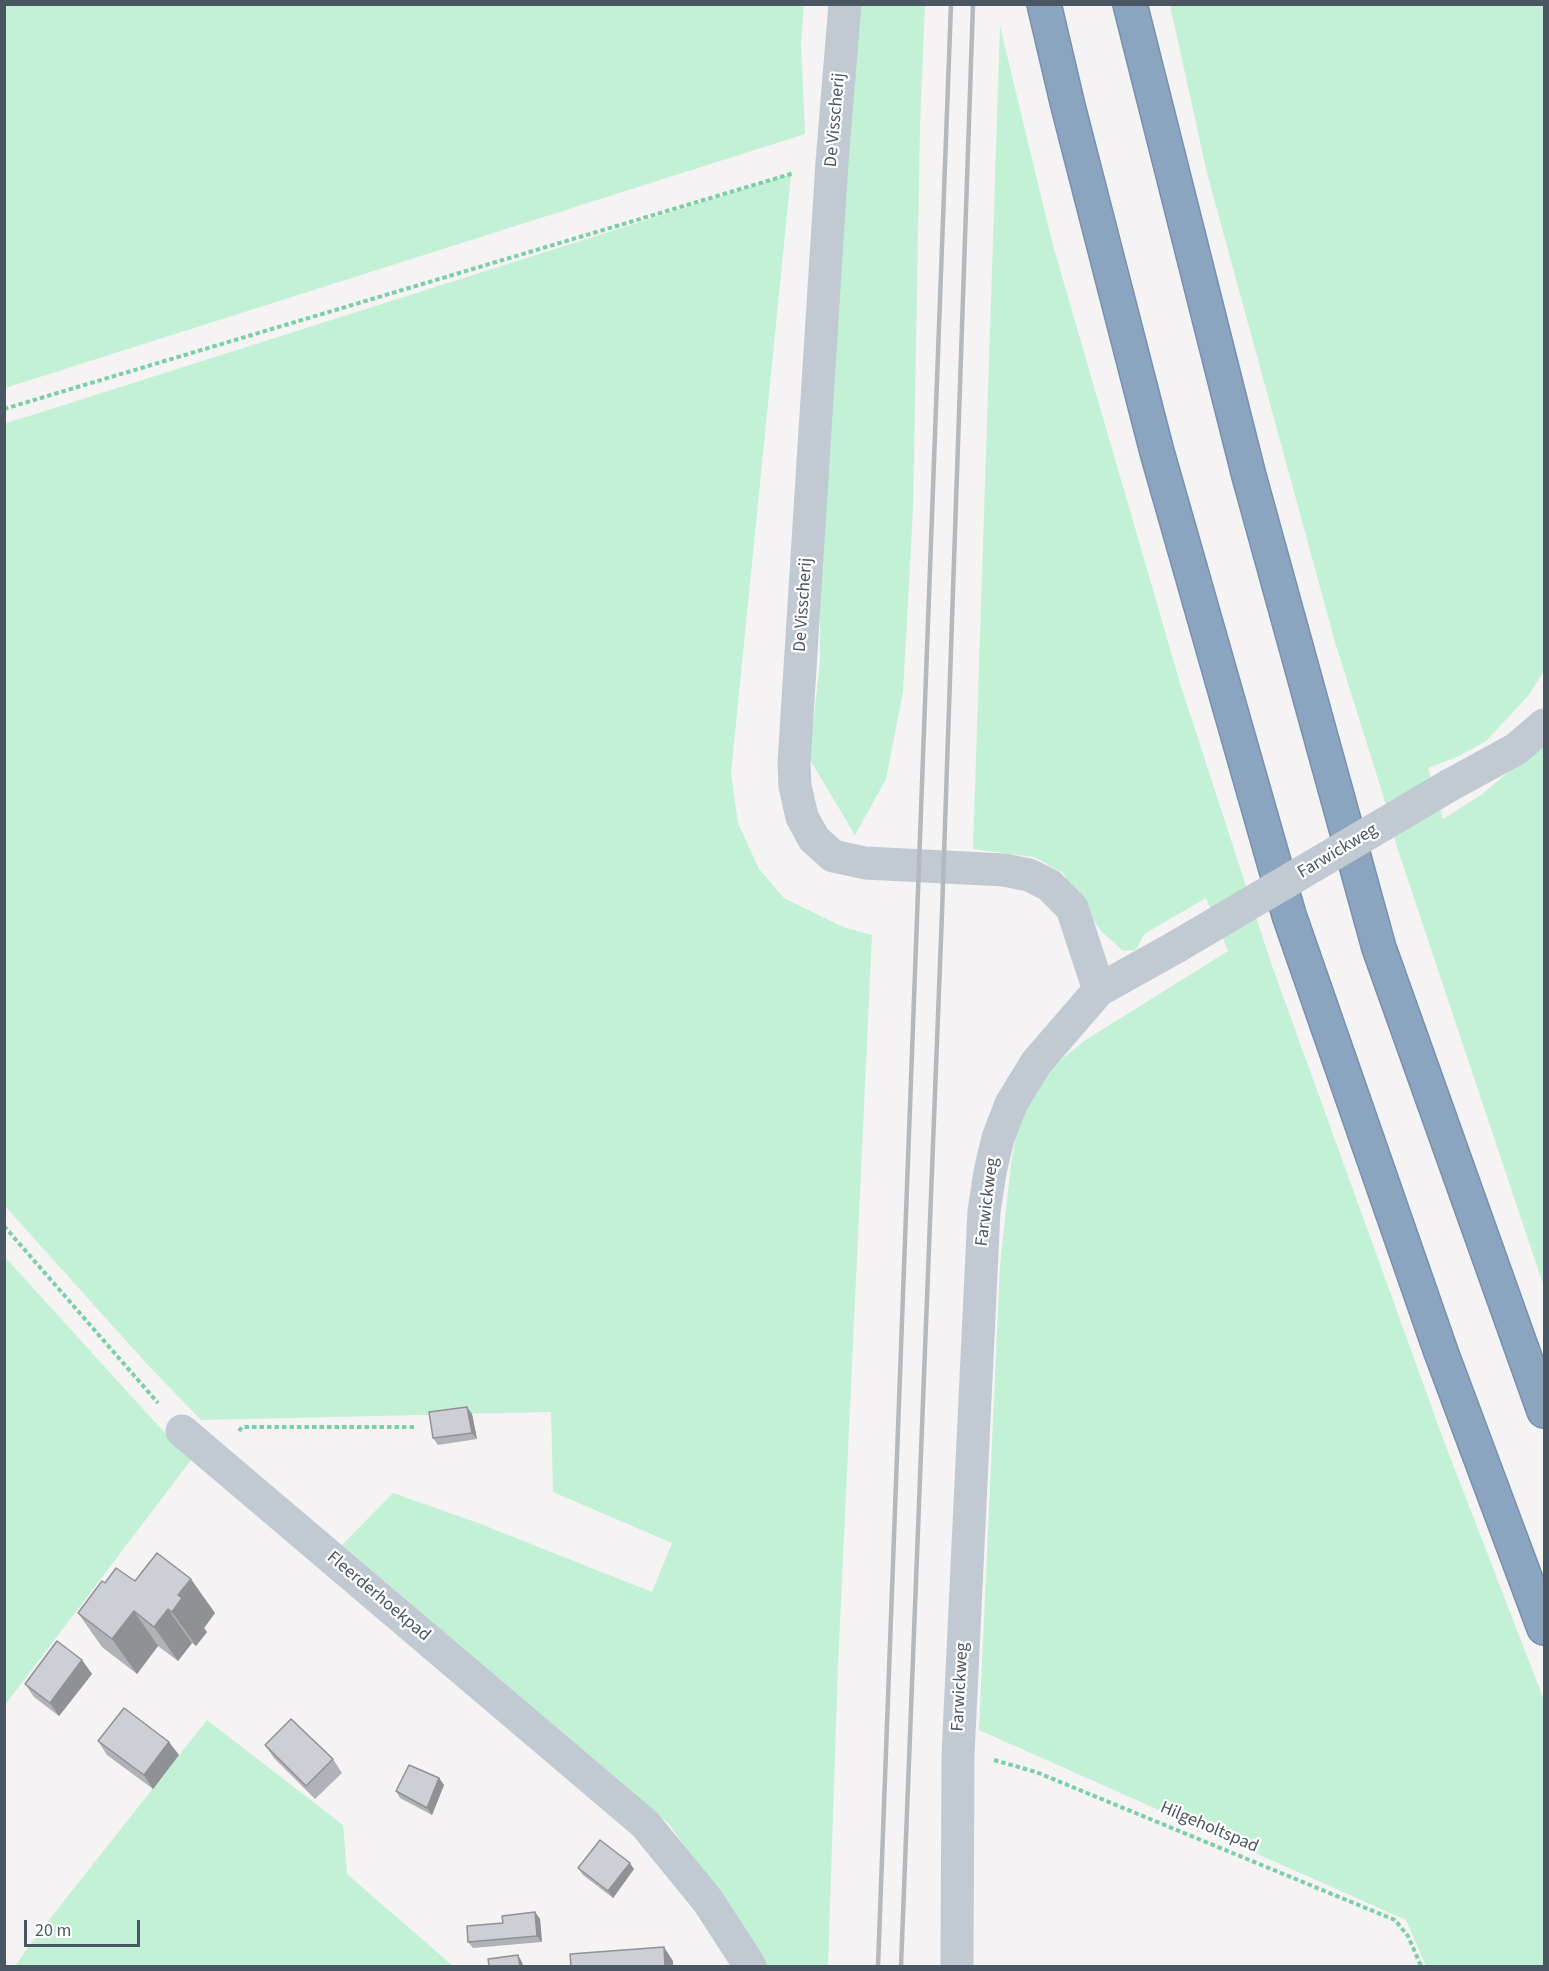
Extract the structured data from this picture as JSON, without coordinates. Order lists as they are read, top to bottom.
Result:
{
  "streets": {
    "street": ["De Visscherij", "Farwickweg", "Fleerderhoekpad"],
    "path": ["Hilgeholtspad"]
  },
  "crossings": [
    ["De Visscherij", "Farwickweg"],
    ["Farwickweg", "Hilgeholtspad"]
  ],
  "scale_bar": "20 m"
}
